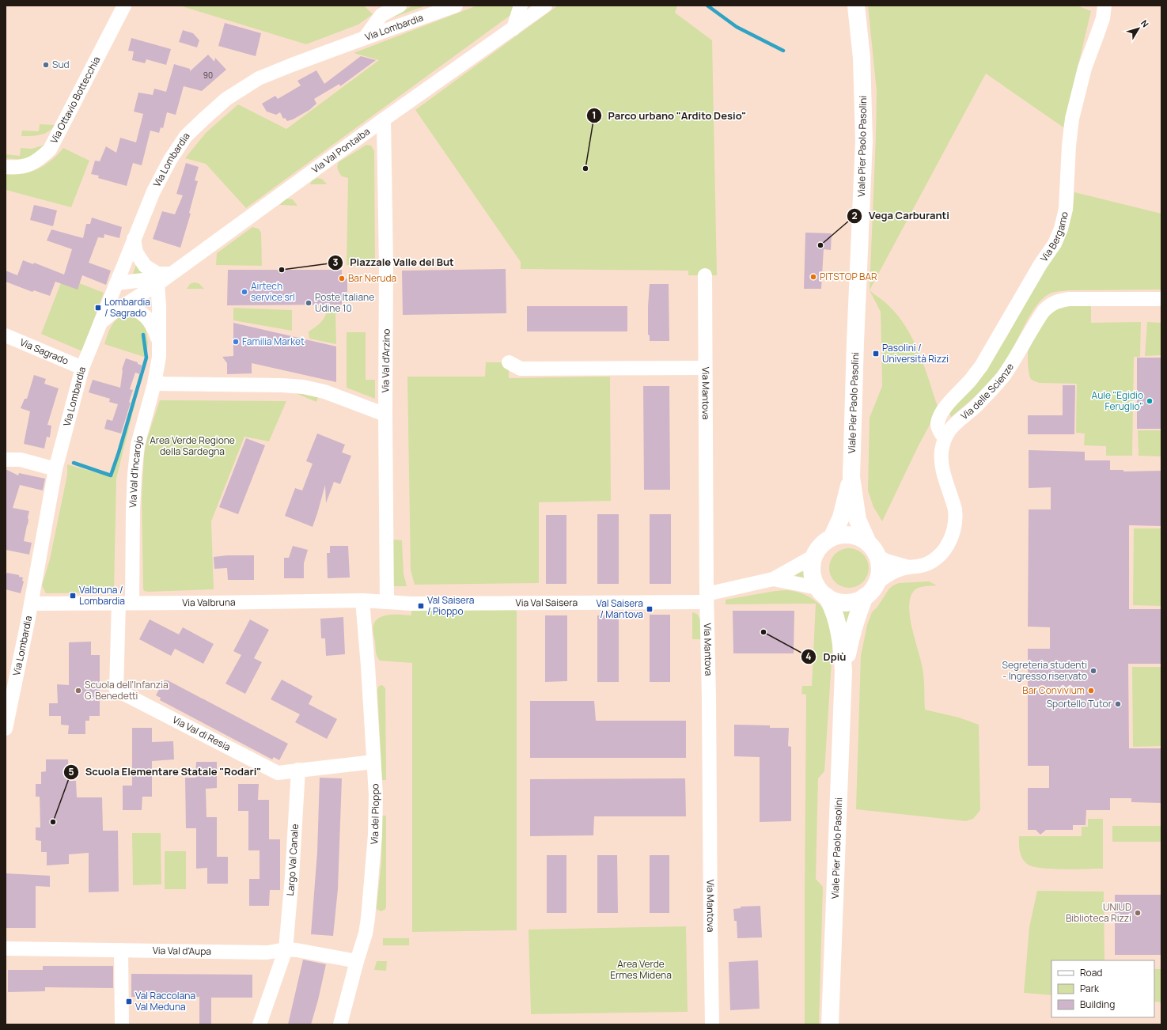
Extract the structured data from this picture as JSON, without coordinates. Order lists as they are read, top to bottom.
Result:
{
  "streets": {
    "main road": ["Viale Pier Paolo Pasolini"],
    "street": [
      "Via Lombardia",
      "Via Ottavio Bottecchia",
      "Via Val Pontaiba",
      "Via Bergamo",
      "Via Sagrado",
      "Via Val d'Arzino",
      "Via delle Scienze",
      "Via Mantova",
      "Via Val d'Incarojo",
      "Via Valbruna",
      "Via Val Saisera",
      "Via Val di Resia",
      "Via del Pioppo",
      "Largo Val Canale",
      "Via Val d'Aupa"
    ]
  },
  "crossings": [
    ["Via Lombardia", "Via Val Pontaiba"],
    ["Via Lombardia", "Via Sagrado"],
    ["Via Lombardia", "Via Valbruna"],
    ["Viale Pier Paolo Pasolini", "Via delle Scienze"],
    ["Via Val Pontaiba", "Via Val d'Arzino"],
    ["Via Val Pontaiba", "Via Val d'Incarojo"],
    ["Via Bergamo", "Via delle Scienze"],
    ["Via Val d'Arzino", "Via Valbruna"],
    ["Via Val d'Arzino", "Via Val Saisera"],
    ["Via Mantova", "Via Val Saisera"],
    ["Via Val d'Incarojo", "Via Valbruna"],
    ["Via Val d'Incarojo", "Via Val di Resia"],
    ["Via Valbruna", "Via Val Saisera"],
    ["Via Valbruna", "Via Val di Resia"],
    ["Via Valbruna", "Via del Pioppo"],
    ["Via Val di Resia", "Via del Pioppo"],
    ["Via Val di Resia", "Largo Val Canale"],
    ["Via del Pioppo", "Via Val d'Aupa"],
    ["Largo Val Canale", "Via Val d'Aupa"]
  ],
  "parks": ["Area Verde Regione della Sardegna", "Area Verde Ermes Midena"],
  "places": {
    "other": [
      "Sud",
      "Parco urbano \"Ardito Desio\"",
      "Vega Carburanti",
      "Piazzale Valle del But",
      "PITSTOP BAR",
      "Bar Neruda",
      "Airtech service srl",
      "Poste Italiane Udine 10",
      "Familia Market",
      "Aule \"Egidio Feruglio\"",
      "Dpiù",
      "Segreteria studenti - Ingresso riservato",
      "Scuola dell'Infanzia G. Benedetti",
      "Bar Convivium",
      "Sportello Tutor",
      "Scuola Elementare Statale \"Rodari\"",
      "UNIUD Biblioteca Rizzi"
    ],
    "transit": [
      "Lombardia / Sagrado",
      "Pasolini / Università Rizzi",
      "Valbruna / Lombardia",
      "Val Saisera / Pioppo",
      "Val Saisera / Mantova",
      "Val Raccolana Val Meduna"
    ]
  },
  "house_numbers": ["90"],
  "legend": ["Road", "Park", "Building"],
  "north": "top right"
}
